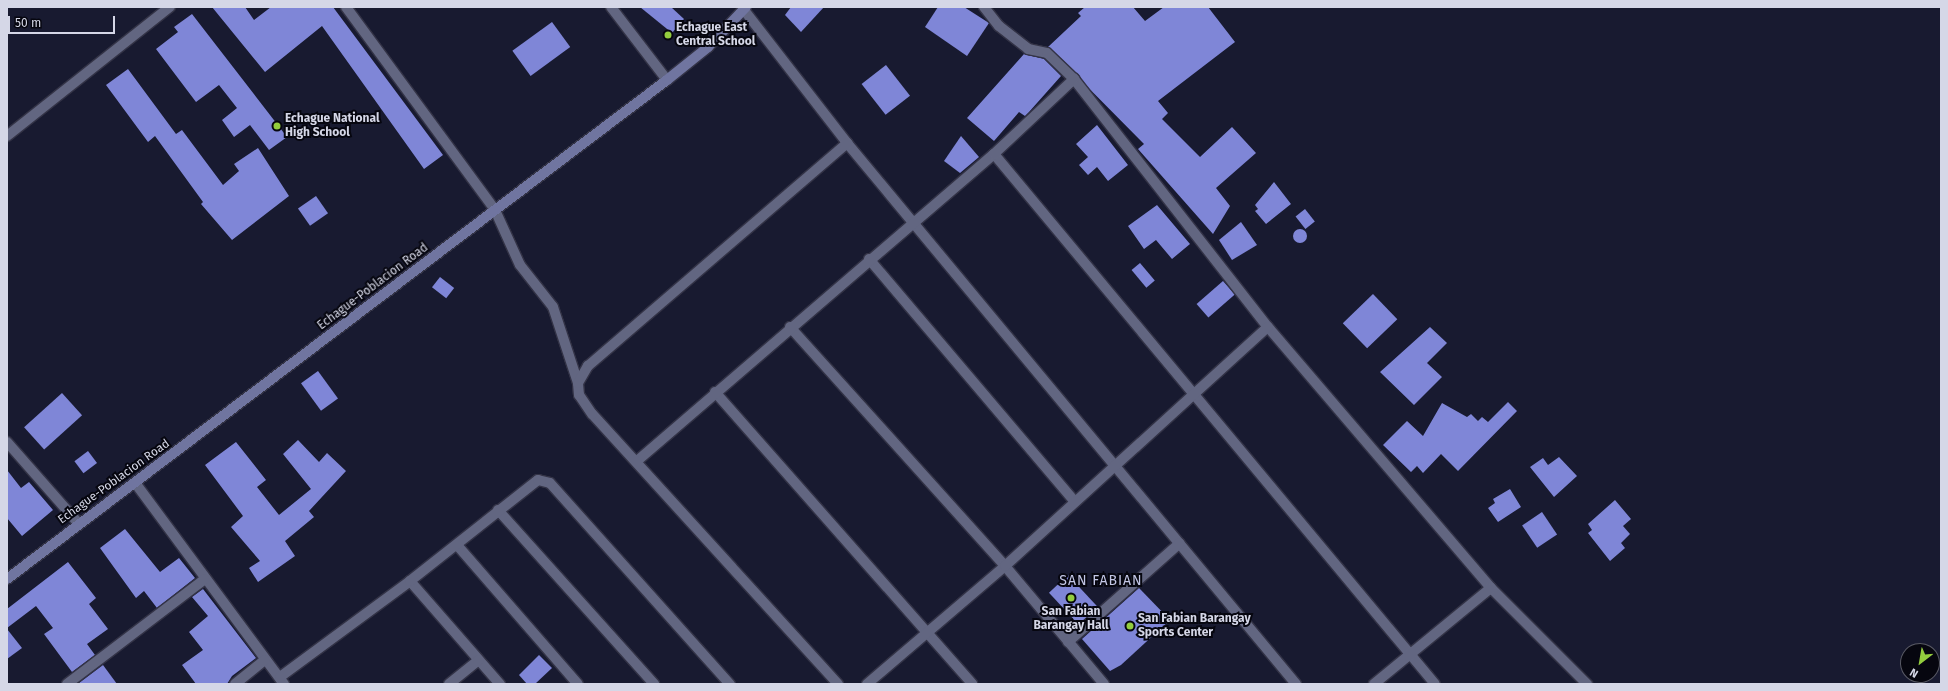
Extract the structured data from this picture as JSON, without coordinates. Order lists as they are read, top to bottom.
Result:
{
  "streets": {
    "main road": ["Echague-Poblacion Road"]
  },
  "districts": ["SAN FABIAN"],
  "places": [
    "Echague East Central School",
    "Echague National High School",
    "San Fabian Barangay Hall",
    "San Fabian Barangay Sports Center"
  ],
  "scale_bar": "50 m",
  "north": "bottom left"
}
